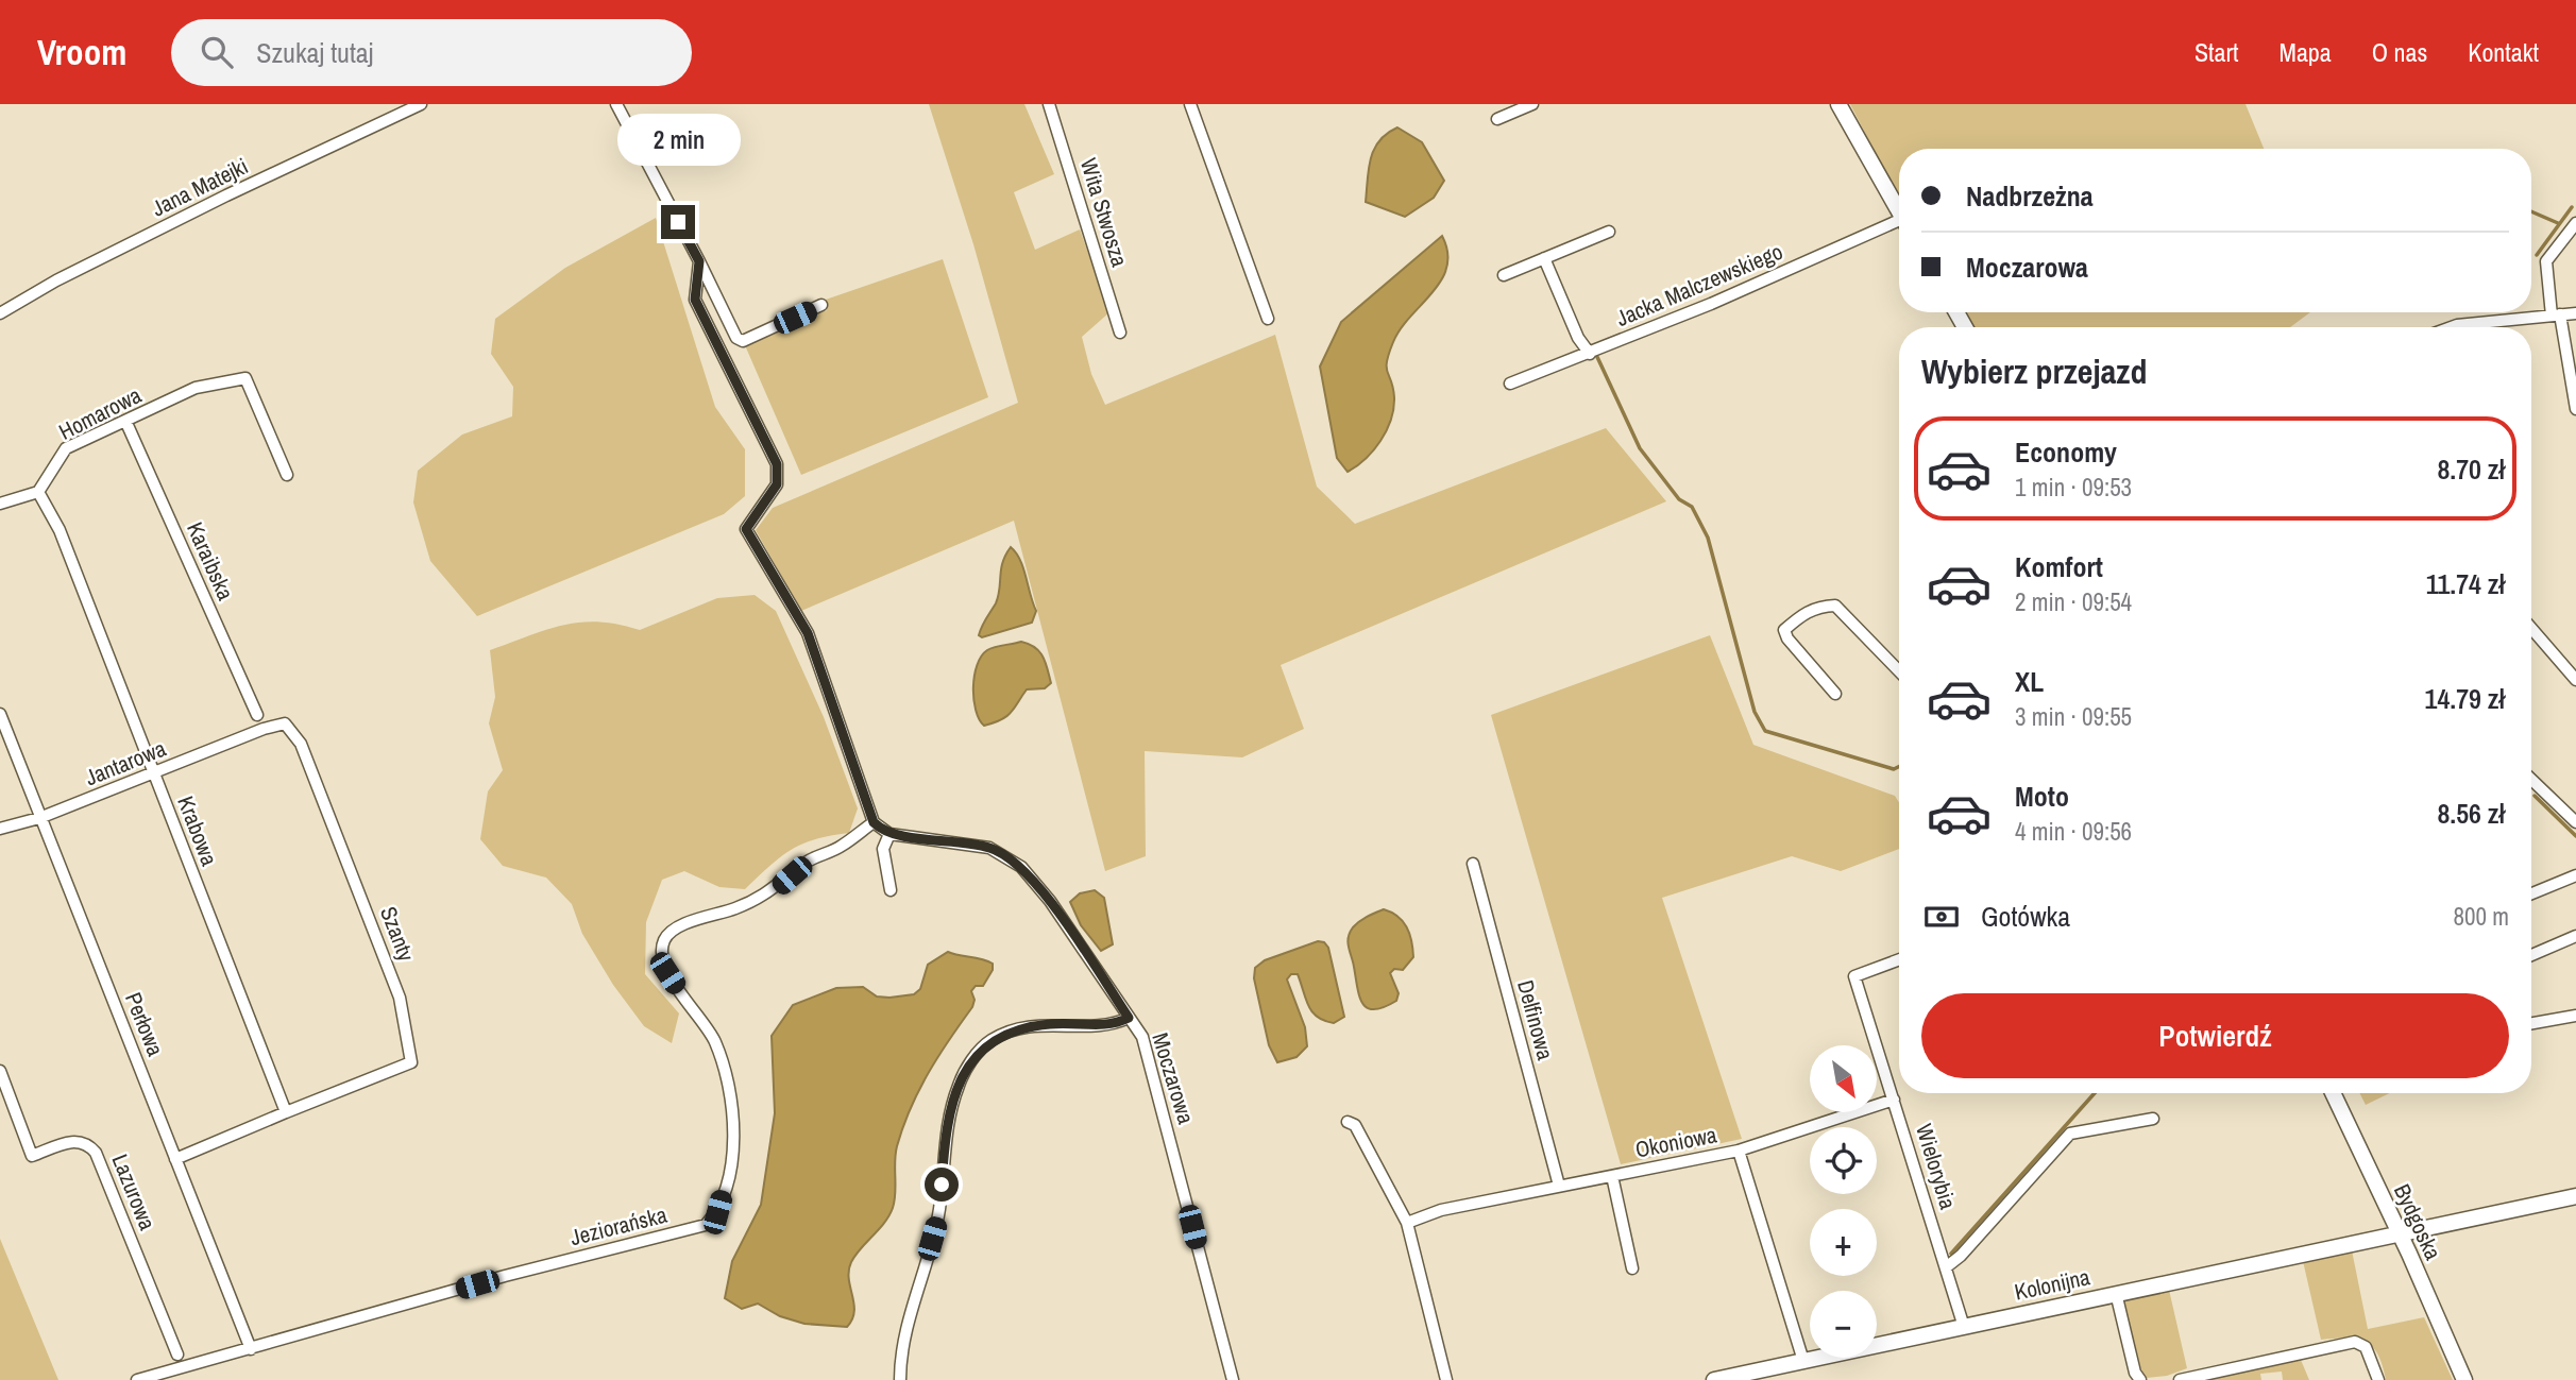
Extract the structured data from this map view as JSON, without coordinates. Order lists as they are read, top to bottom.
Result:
{
  "streets": {
    "street": [
      "Jana Matejki",
      "Wita Stwosza",
      "Jacka Malczewskiego",
      "Homarowa",
      "Karaibska",
      "Jantarowa",
      "Krabowa",
      "Szanty",
      "Delfinowa",
      "Perłowa",
      "Moczarowa",
      "Okoniowa",
      "Wielorybia",
      "Lazurowa",
      "Bydgoska",
      "Jeziorańska",
      "Kolonijna"
    ]
  },
  "crossings": [
    ["Homarowa", "Karaibska"],
    ["Homarowa", "Krabowa"],
    ["Jantarowa", "Krabowa"],
    ["Jantarowa", "Szanty"],
    ["Jantarowa", "Perłowa"],
    ["Krabowa", "Szanty"],
    ["Delfinowa", "Okoniowa"],
    ["Perłowa", "Jeziorańska"],
    ["Moczarowa", "Jeziorańska"],
    ["Okoniowa", "Kolonijna"],
    ["Wielorybia", "Kolonijna"],
    ["Bydgoska", "Kolonijna"]
  ],
  "north": "bottom right",
  "page": {
    "header": "Vroom",
    "search": "Szukaj tutaj",
    "nav": [
      "Start",
      "Mapa",
      "O nas",
      "Kontakt"
    ],
    "bubble": "2 min",
    "banner": ["Nadbrzeżna", "Moczarowa"],
    "heading": "Wybierz przejazd",
    "list": [
      {
        "name": "Economy",
        "note": "1 min · 09:53",
        "value": "8.70 zł"
      },
      {
        "name": "Komfort",
        "note": "2 min · 09:54",
        "value": "11.74 zł"
      },
      {
        "name": "XL",
        "note": "3 min · 09:55",
        "value": "14.79 zł"
      },
      {
        "name": "Moto",
        "note": "4 min · 09:56",
        "value": "8.56 zł"
      }
    ],
    "pay": ["Gotówka", "800 m"],
    "buttons": "Potwierdź",
    "map_buttons": ["+", "−"]
  }
}
